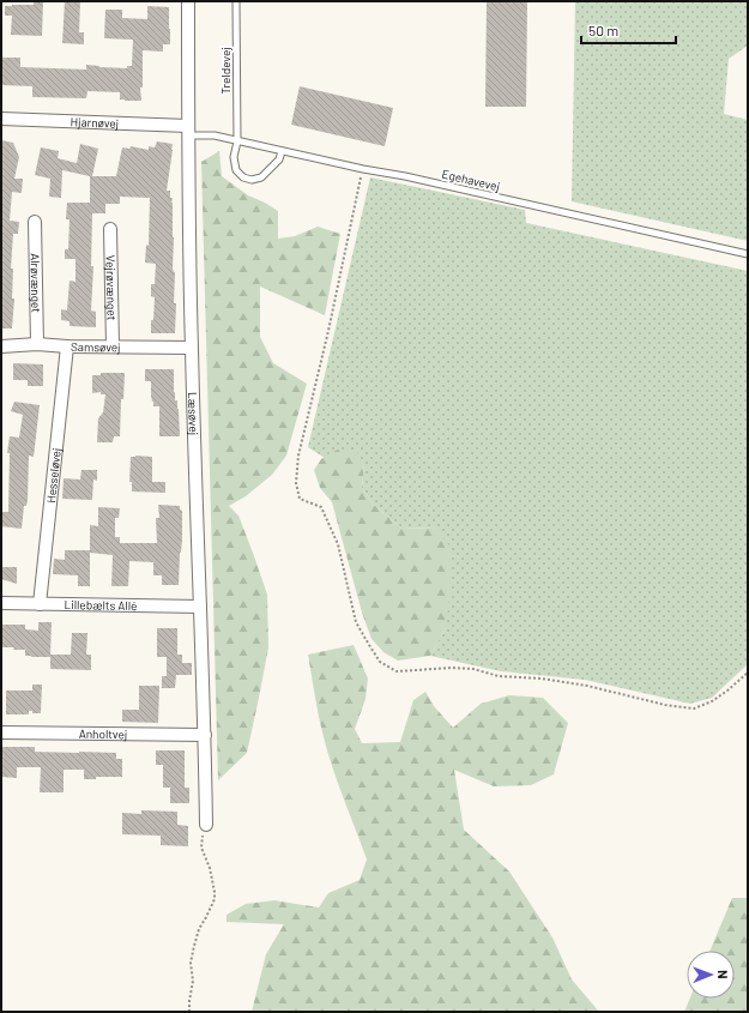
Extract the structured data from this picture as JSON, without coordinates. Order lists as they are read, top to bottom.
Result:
{
  "streets": {
    "street": [
      "Hjarnøvej",
      "Alrøvænget",
      "Vejrøvænget",
      "Samsøvej",
      "Læsøvej",
      "Hesseløvej",
      "Lillebælts Allé",
      "Anholtvej"
    ],
    "lane": ["Treldevej", "Egehavevej"]
  },
  "crossings": [
    ["Treldevej", "Egehavevej"],
    ["Hjarnøvej", "Egehavevej"],
    ["Hjarnøvej", "Læsøvej"],
    ["Egehavevej", "Læsøvej"],
    ["Alrøvænget", "Samsøvej"],
    ["Vejrøvænget", "Samsøvej"],
    ["Samsøvej", "Læsøvej"],
    ["Samsøvej", "Hesseløvej"],
    ["Læsøvej", "Lillebælts Allé"],
    ["Læsøvej", "Anholtvej"],
    ["Hesseløvej", "Lillebælts Allé"]
  ],
  "scale_bar": "50 m",
  "north": "right"
}
